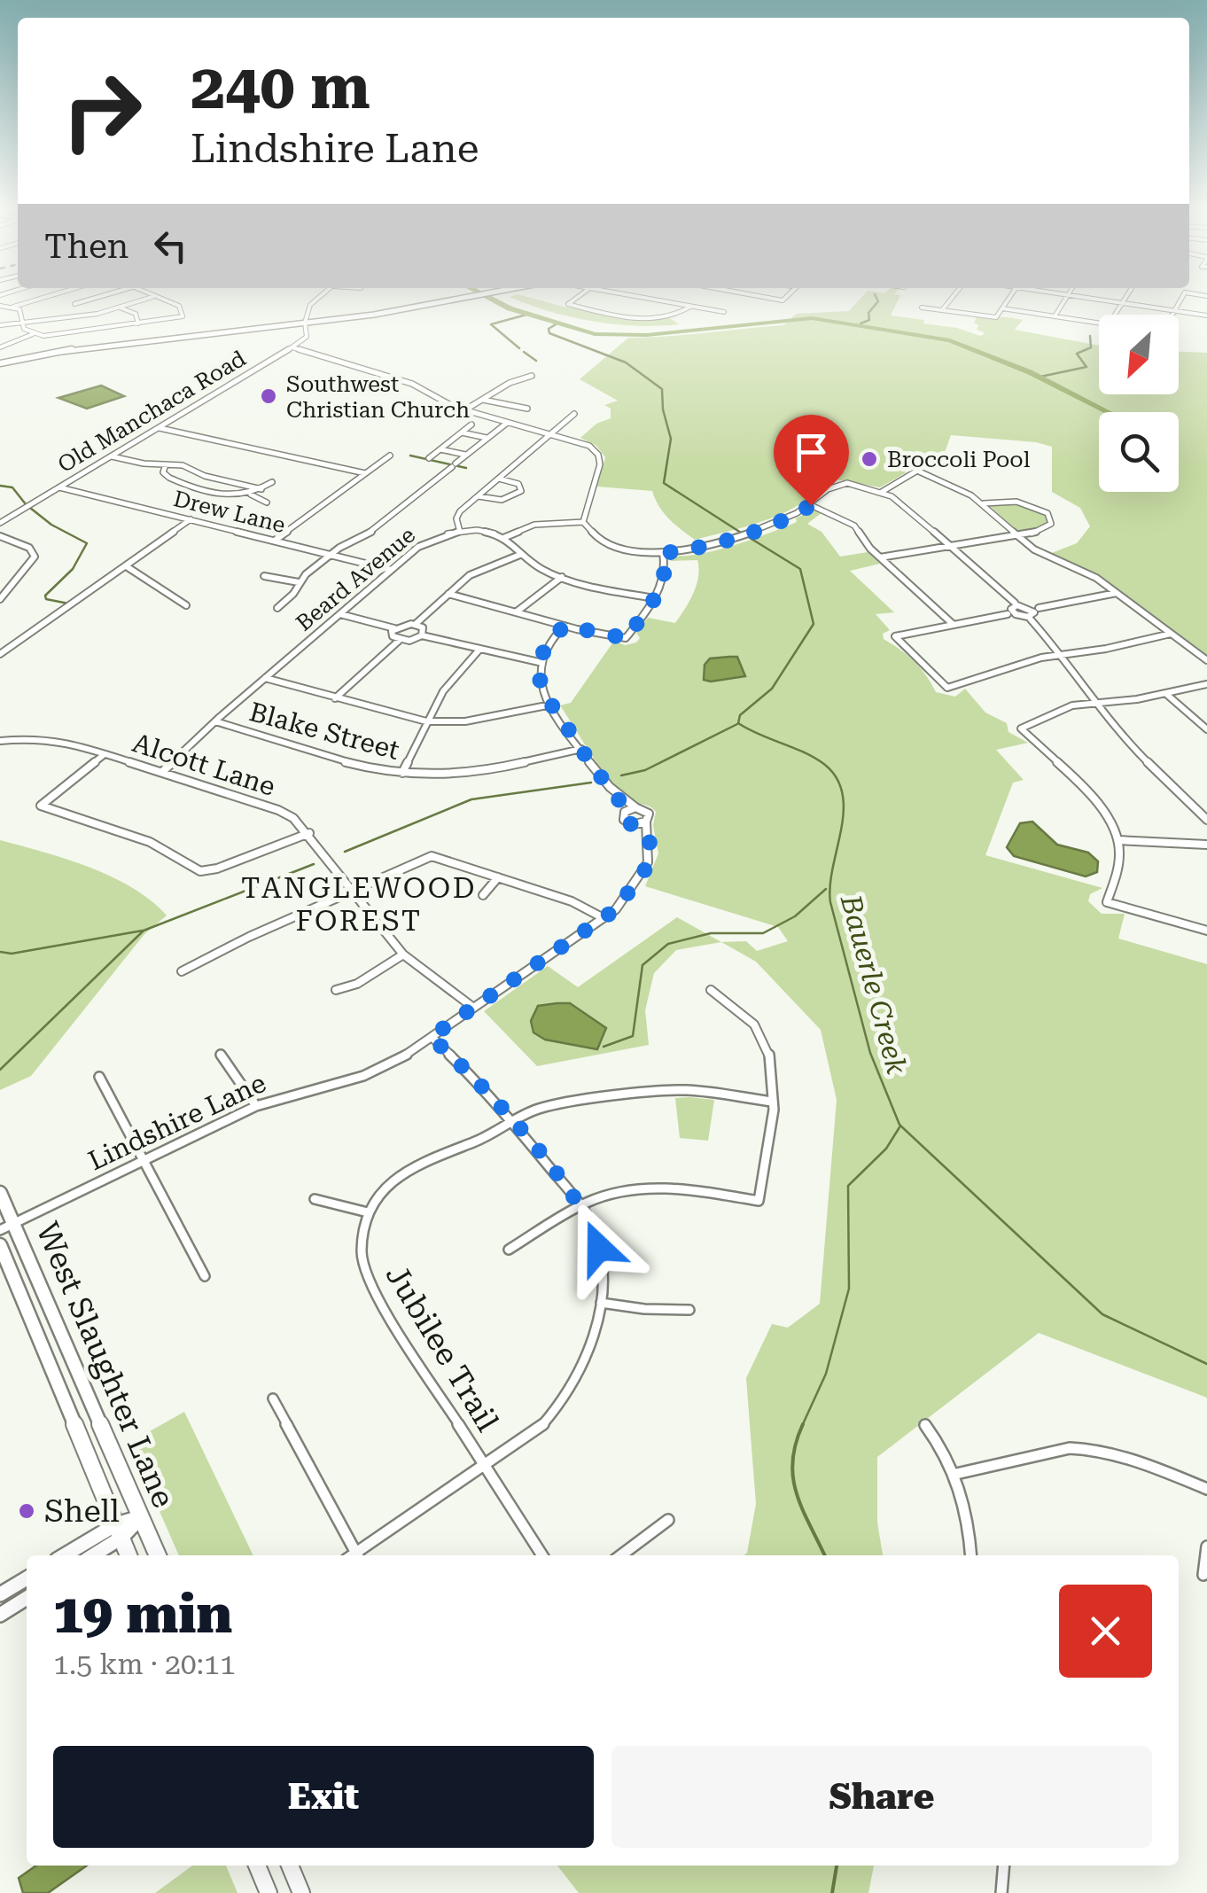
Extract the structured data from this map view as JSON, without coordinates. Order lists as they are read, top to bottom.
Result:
{
  "streets": {
    "main road": ["West Slaughter Lane"],
    "street": [
      "Old Manchaca Road",
      "Drew Lane",
      "Beard Avenue",
      "Blake Street",
      "Alcott Lane",
      "Lindshire Lane",
      "Jubilee Trail"
    ]
  },
  "crossings": [
    ["Old Manchaca Road", "Drew Lane"],
    ["Drew Lane", "Beard Avenue"],
    ["Beard Avenue", "Blake Street"],
    ["Beard Avenue", "Alcott Lane"],
    ["Blake Street", "Lindshire Lane"],
    ["Alcott Lane", "Lindshire Lane"],
    ["Lindshire Lane", "West Slaughter Lane"]
  ],
  "districts": ["TANGLEWOOD FOREST"],
  "water": ["Bauerle Creek"],
  "places": ["Southwest Christian Church", "Broccoli Pool", "Shell"],
  "north": "bottom left",
  "page": {
    "turn": ["240 m", "Lindshire Lane"],
    "then": "Then",
    "heading": ["19 min", "1.5 km · 20:11"],
    "buttons": ["Exit", "Share"]
  }
}
